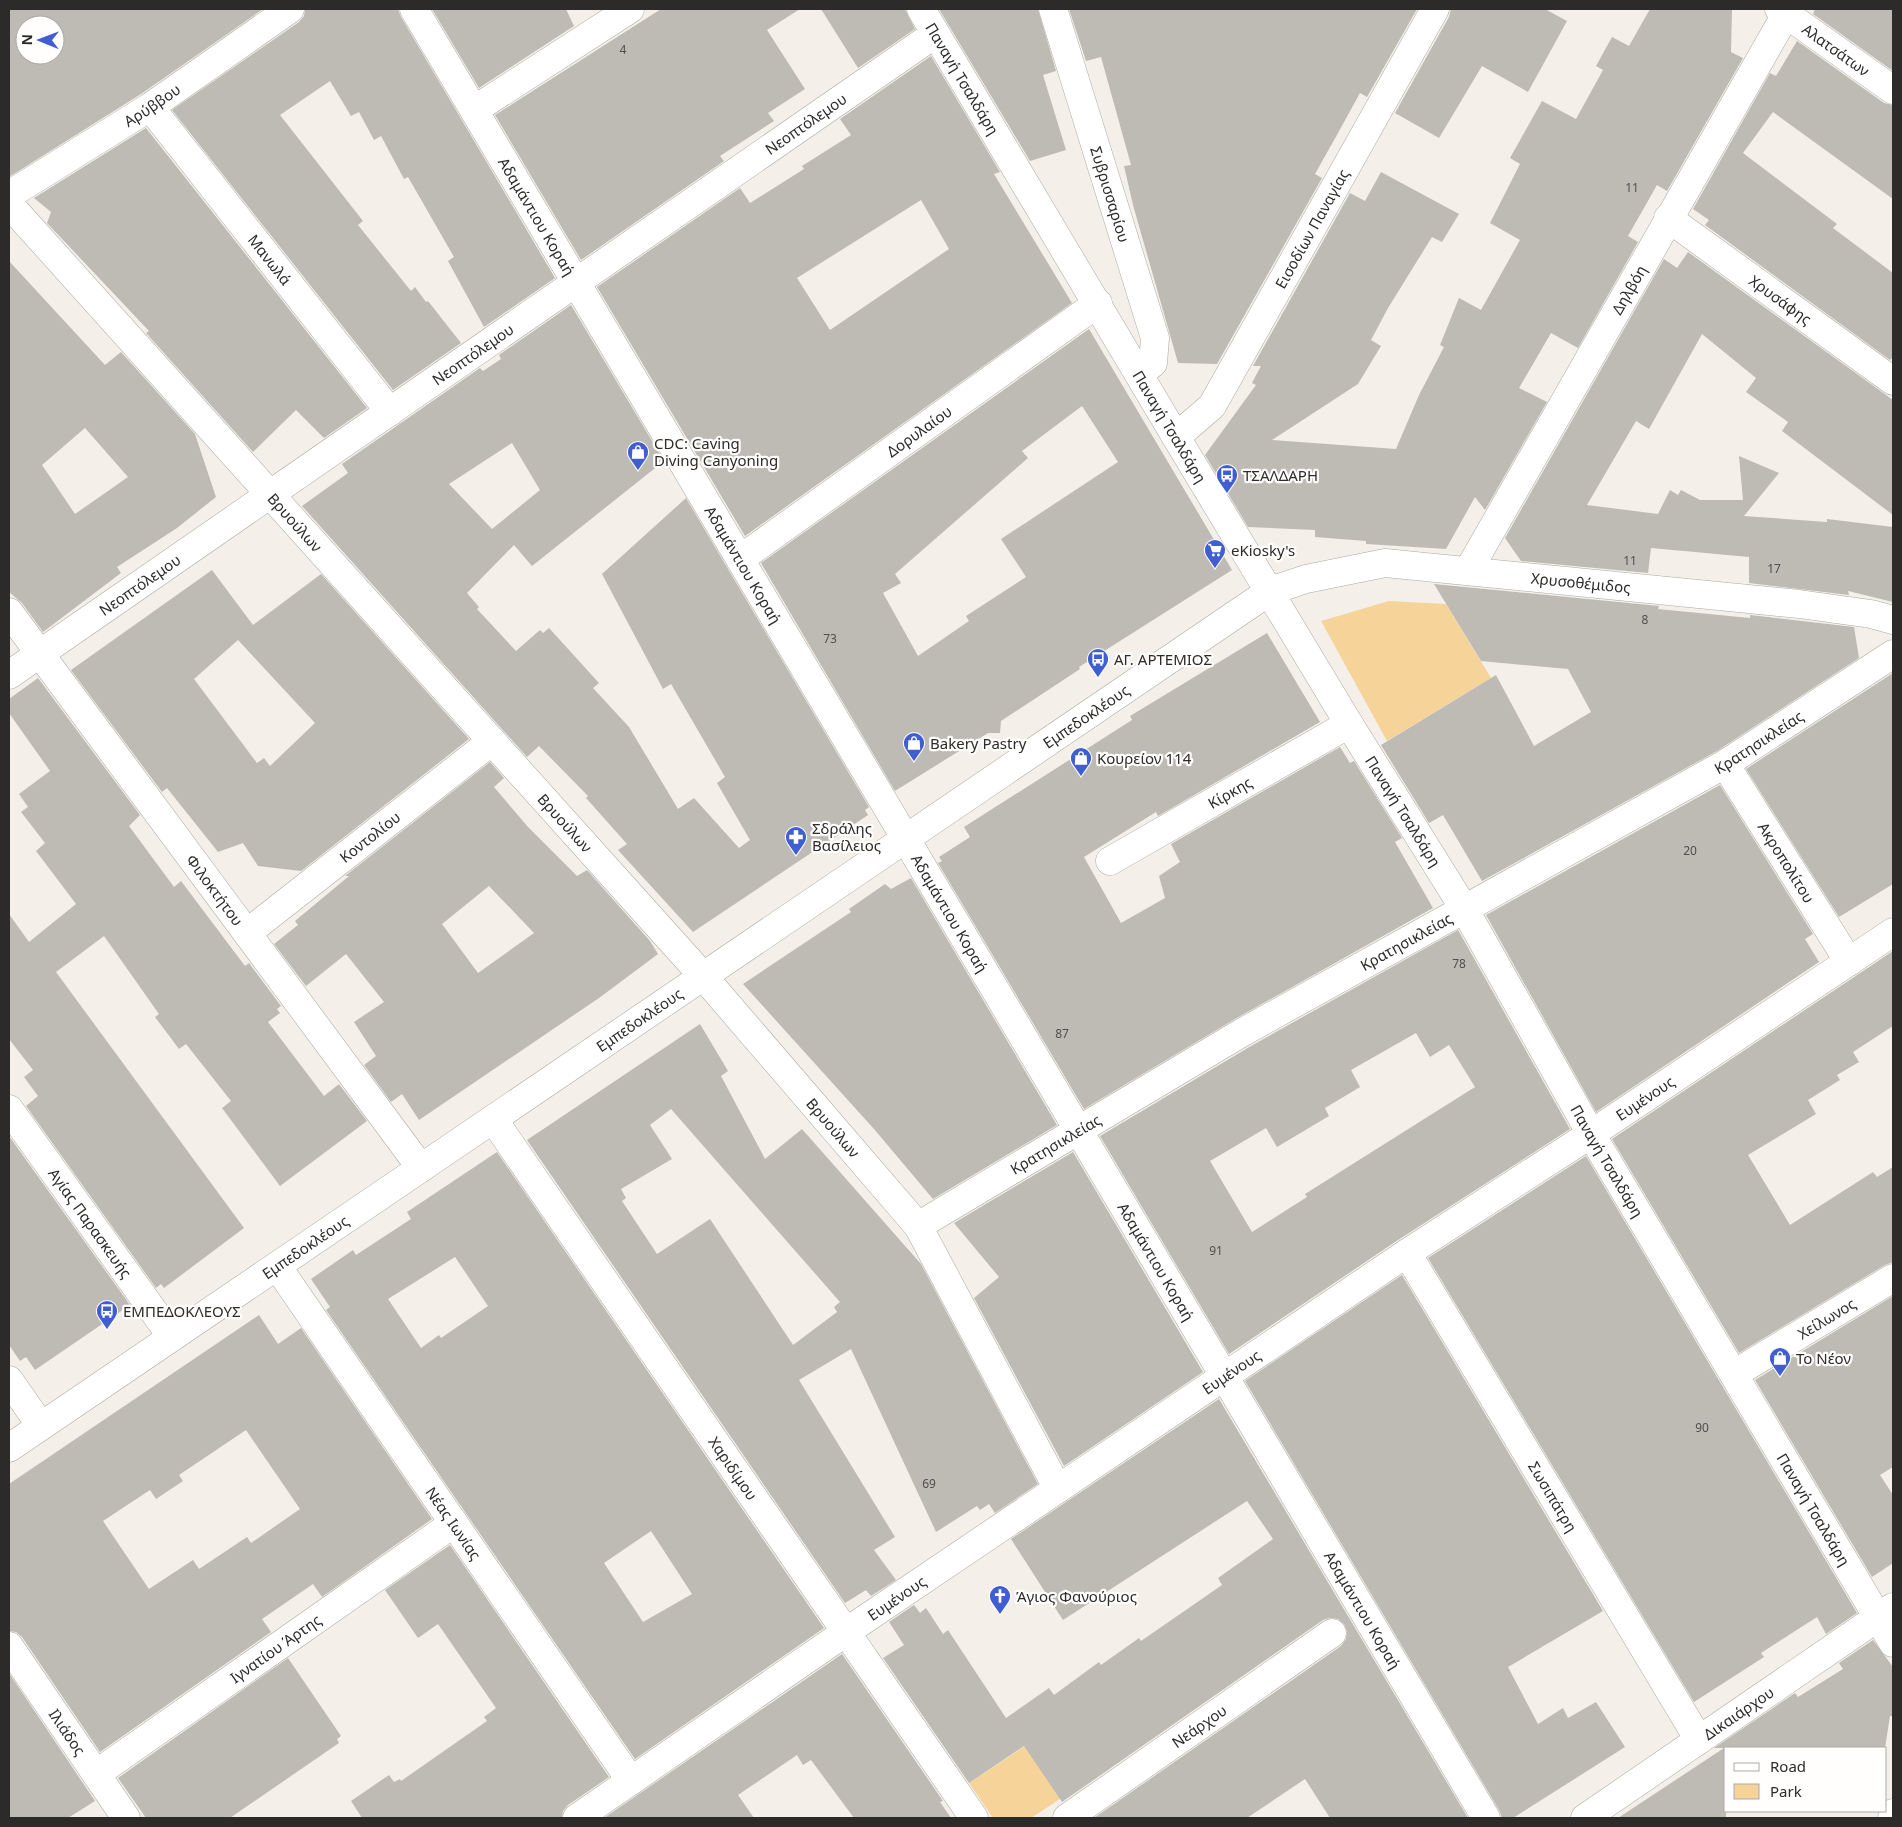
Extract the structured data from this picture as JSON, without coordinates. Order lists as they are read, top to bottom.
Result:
{
  "streets": {
    "street": [
      "Αλατσάτων",
      "Παναγή Τσαλδάρη",
      "Αρύββου",
      "Νεοπτόλεμου",
      "Συβρισσαρίου",
      "Αδαμάντιου Κοραή",
      "Εισοδίων Παναγίας",
      "Μανωλά",
      "Δηλβόη",
      "Χρυσάφης",
      "Δορυλαίου",
      "Βρυούλων",
      "Χρυσοθέμιδος",
      "Εμπεδοκλέους",
      "Κρατησικλείας",
      "Κίρκης",
      "Κοντολίου",
      "Ακροπολίτου",
      "Φιλοκτήτου",
      "Ευμένους",
      "Αγίας Παρασκευής",
      "Χείλωνος",
      "Χαριδίμου",
      "Σωσιπάτρη",
      "Νέας Ιωνίας",
      "Ιγνατίου Άρτης",
      "Δικαιάρχου",
      "Νεάρχου",
      "Ιλιάδος"
    ]
  },
  "crossings": [
    ["Αλατσάτων", "Δηλβόη"],
    ["Παναγή Τσαλδάρη", "Νεοπτόλεμου"],
    ["Παναγή Τσαλδάρη", "Συβρισσαρίου"],
    ["Παναγή Τσαλδάρη", "Εισοδίων Παναγίας"],
    ["Παναγή Τσαλδάρη", "Δορυλαίου"],
    ["Παναγή Τσαλδάρη", "Χρυσοθέμιδος"],
    ["Παναγή Τσαλδάρη", "Εμπεδοκλέους"],
    ["Παναγή Τσαλδάρη", "Κρατησικλείας"],
    ["Παναγή Τσαλδάρη", "Κίρκης"],
    ["Παναγή Τσαλδάρη", "Ευμένους"],
    ["Παναγή Τσαλδάρη", "Χείλωνος"],
    ["Παναγή Τσαλδάρη", "Δικαιάρχου"],
    ["Αρύββου", "Μανωλά"],
    ["Νεοπτόλεμου", "Αδαμάντιου Κοραή"],
    ["Νεοπτόλεμου", "Μανωλά"],
    ["Νεοπτόλεμου", "Βρυούλων"],
    ["Νεοπτόλεμου", "Φιλοκτήτου"],
    ["Αδαμάντιου Κοραή", "Δορυλαίου"],
    ["Αδαμάντιου Κοραή", "Εμπεδοκλέους"],
    ["Αδαμάντιου Κοραή", "Κρατησικλείας"],
    ["Αδαμάντιου Κοραή", "Ευμένους"],
    ["Δηλβόη", "Χρυσάφης"],
    ["Δηλβόη", "Χρυσοθέμιδος"],
    ["Βρυούλων", "Εμπεδοκλέους"],
    ["Βρυούλων", "Κρατησικλείας"],
    ["Βρυούλων", "Κοντολίου"],
    ["Βρυούλων", "Ευμένους"],
    ["Χρυσοθέμιδος", "Εμπεδοκλέους"],
    ["Εμπεδοκλέους", "Φιλοκτήτου"],
    ["Εμπεδοκλέους", "Αγίας Παρασκευής"],
    ["Εμπεδοκλέους", "Χαριδίμου"],
    ["Εμπεδοκλέους", "Νέας Ιωνίας"],
    ["Κρατησικλείας", "Ακροπολίτου"],
    ["Κοντολίου", "Φιλοκτήτου"],
    ["Ακροπολίτου", "Ευμένους"],
    ["Ευμένους", "Χαριδίμου"],
    ["Ευμένους", "Σωσιπάτρη"],
    ["Ευμένους", "Νέας Ιωνίας"],
    ["Σωσιπάτρη", "Δικαιάρχου"],
    ["Νέας Ιωνίας", "Ιγνατίου Άρτης"],
    ["Ιγνατίου Άρτης", "Ιλιάδος"]
  ],
  "places": {
    "shop": [
      "CDC: Caving Diving Canyoning",
      "Bakery Pastry",
      "Κουρείον 114",
      "Το Νέον"
    ],
    "bus stop": ["ΤΣΑΛΔΑΡΗ", "ΑΓ. ΑΡΤΕΜΙΟΣ", "ΕΜΠΕΔΟΚΛΕΟΥΣ"],
    "supermarket": ["eKiosky's"],
    "pharmacy": ["Σδράλης Βασίλειος"],
    "church": ["Άγιος Φανούριος"]
  },
  "house_numbers": [
    "4",
    "11",
    "11",
    "17",
    "8",
    "73",
    "20",
    "78",
    "87",
    "91",
    "90",
    "69"
  ],
  "legend": ["Road", "Park"],
  "north": "left"
}
